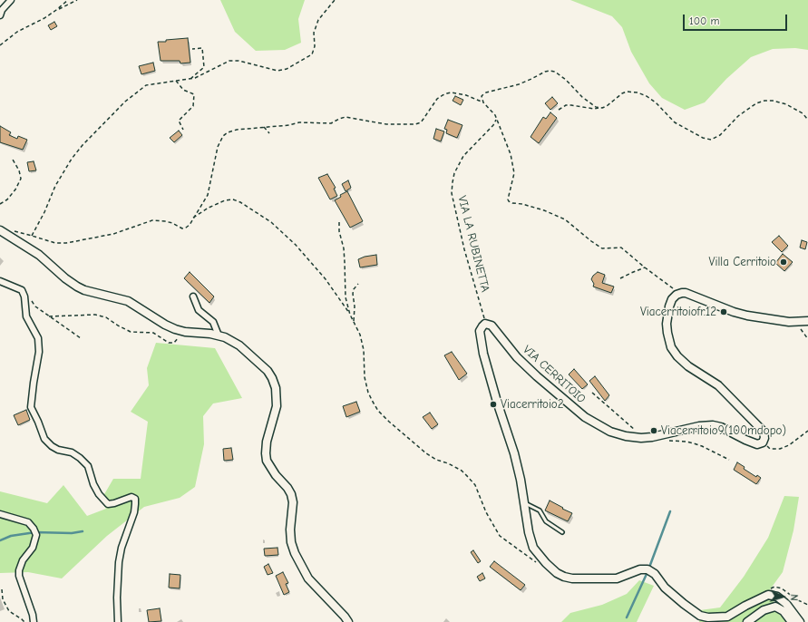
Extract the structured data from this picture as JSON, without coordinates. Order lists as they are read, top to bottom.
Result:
{
  "streets": {
    "street": ["VIA CERRITOIO"],
    "path": ["VIA LA RUBINETTA"]
  },
  "crossings": [
    ["VIA LA RUBINETTA", "VIA CERRITOIO"]
  ],
  "places": [
    "Villa Cerritoio",
    "Viacerritoiofr.12",
    "Viacerritoio2",
    "Viacerritoio9(100mdopo)"
  ],
  "scale_bar": "100 m",
  "north": "right"
}
